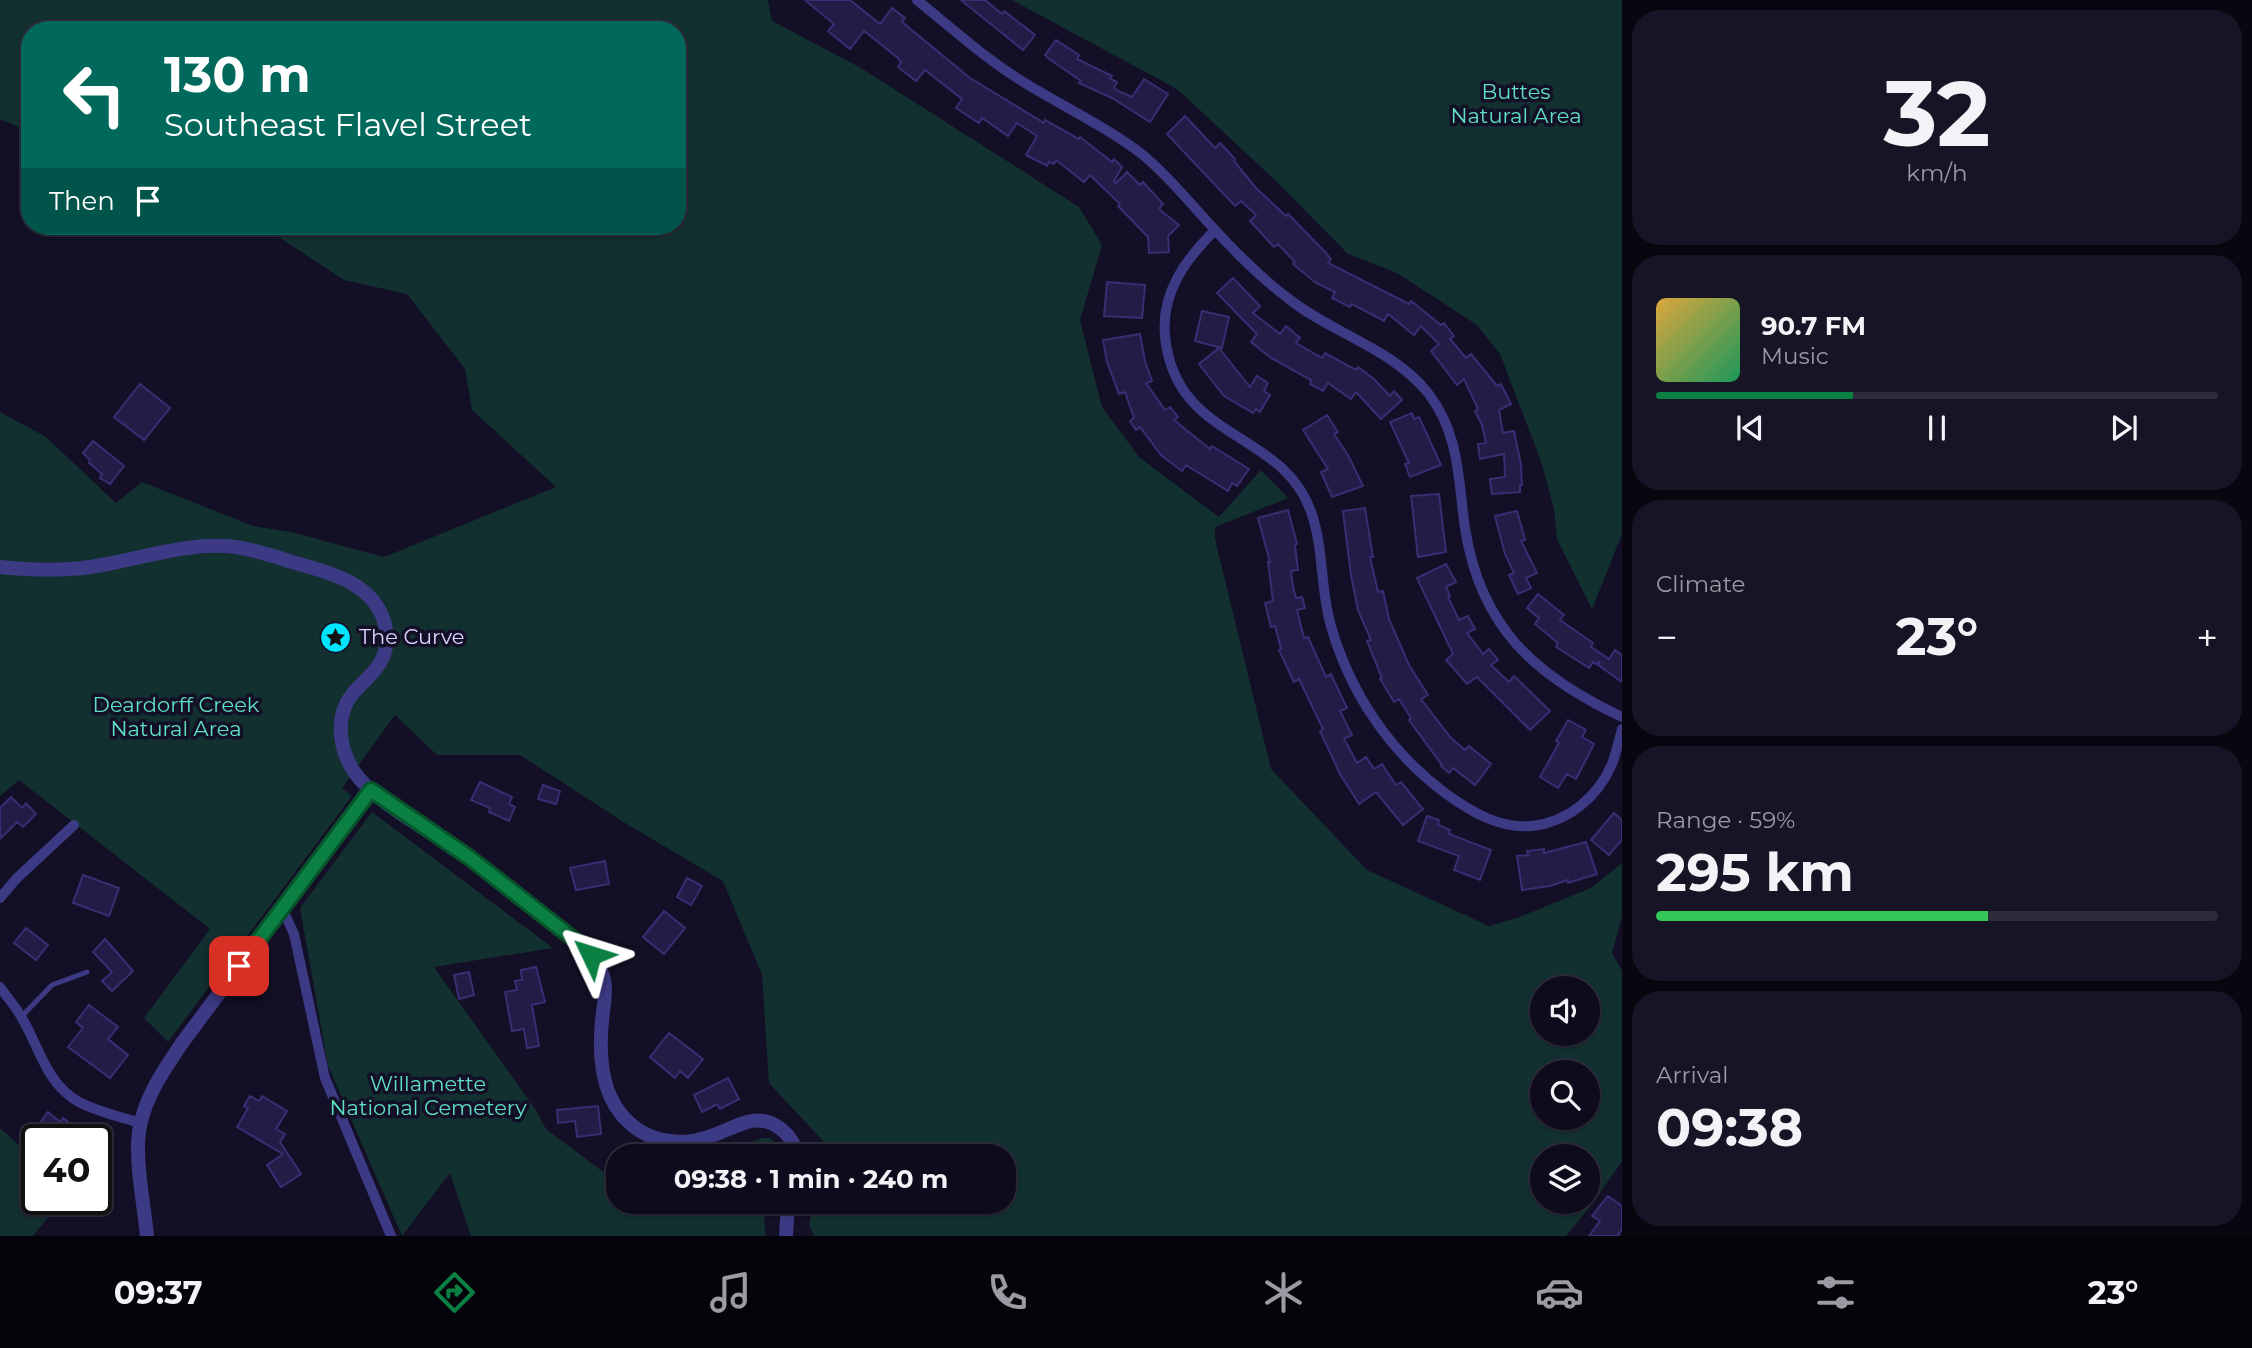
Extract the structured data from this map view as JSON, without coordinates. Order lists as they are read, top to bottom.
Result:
{
  "parks": ["Buttes Natural Area", "Deardorff Creek Natural Area", "Willamette National Cemetery"],
  "places": {
    "place": ["The Curve"]
  },
  "page": {
    "tile": [
      ["32", "km/h"],
      "Climate",
      ["Range · 59%", "295 km"],
      ["Arrival", "09:38"]
    ],
    "turn": ["130 m", "Southeast Flavel Street"],
    "then": "Then",
    "song": ["90.7 FM", "Music"],
    "heat": ["−", "23°", "+"],
    "limit": "40",
    "trip": "09:38 · 1 min · 240 m",
    "tabs": ["09:37", "23°"]
  }
}
